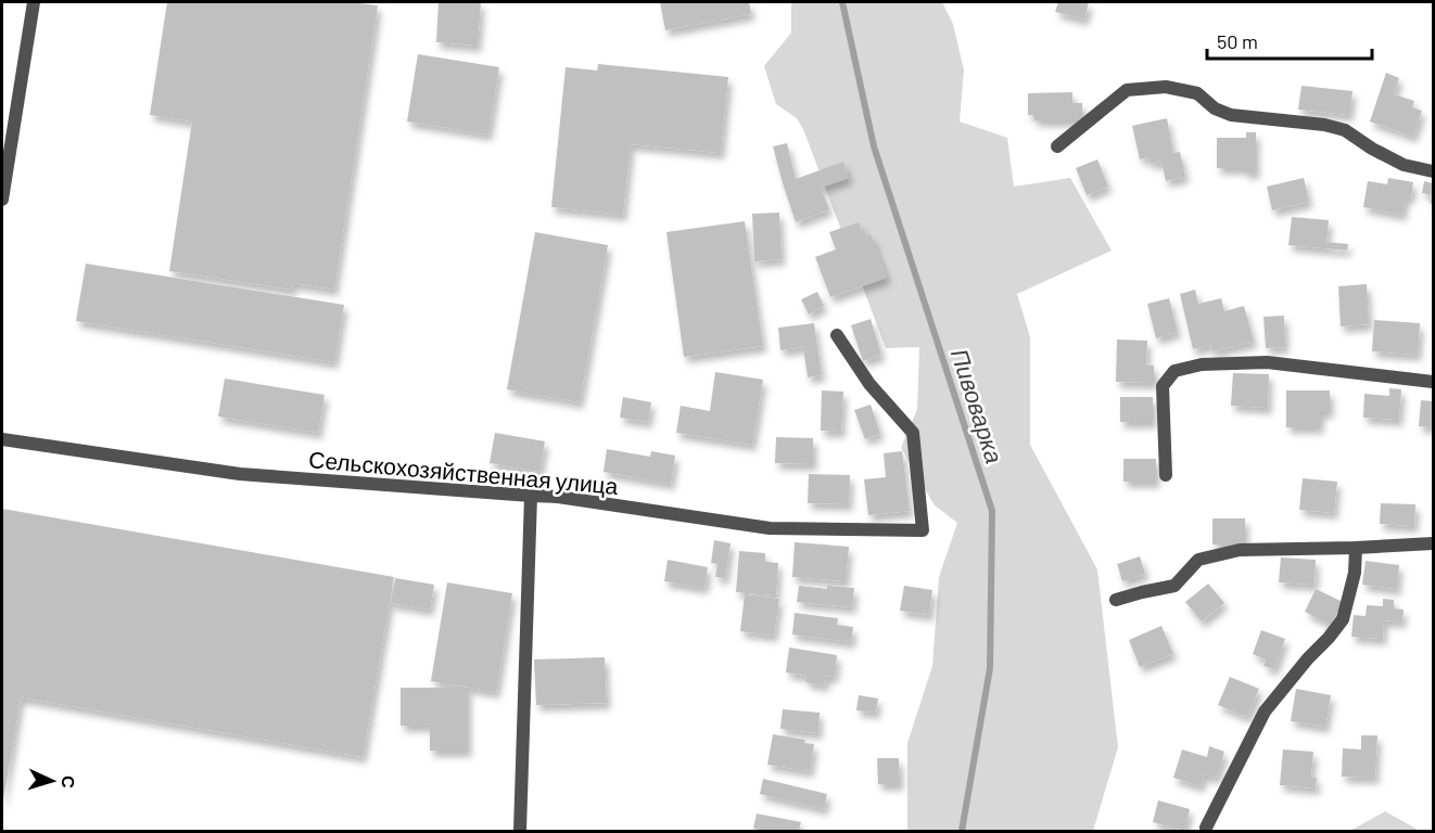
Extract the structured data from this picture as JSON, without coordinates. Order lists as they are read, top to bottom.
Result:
{
  "streets": {
    "street": ["Сельскохозяйственная улица"]
  },
  "water": ["Пивоварка"],
  "scale_bar": "50 m",
  "north": "right"
}
